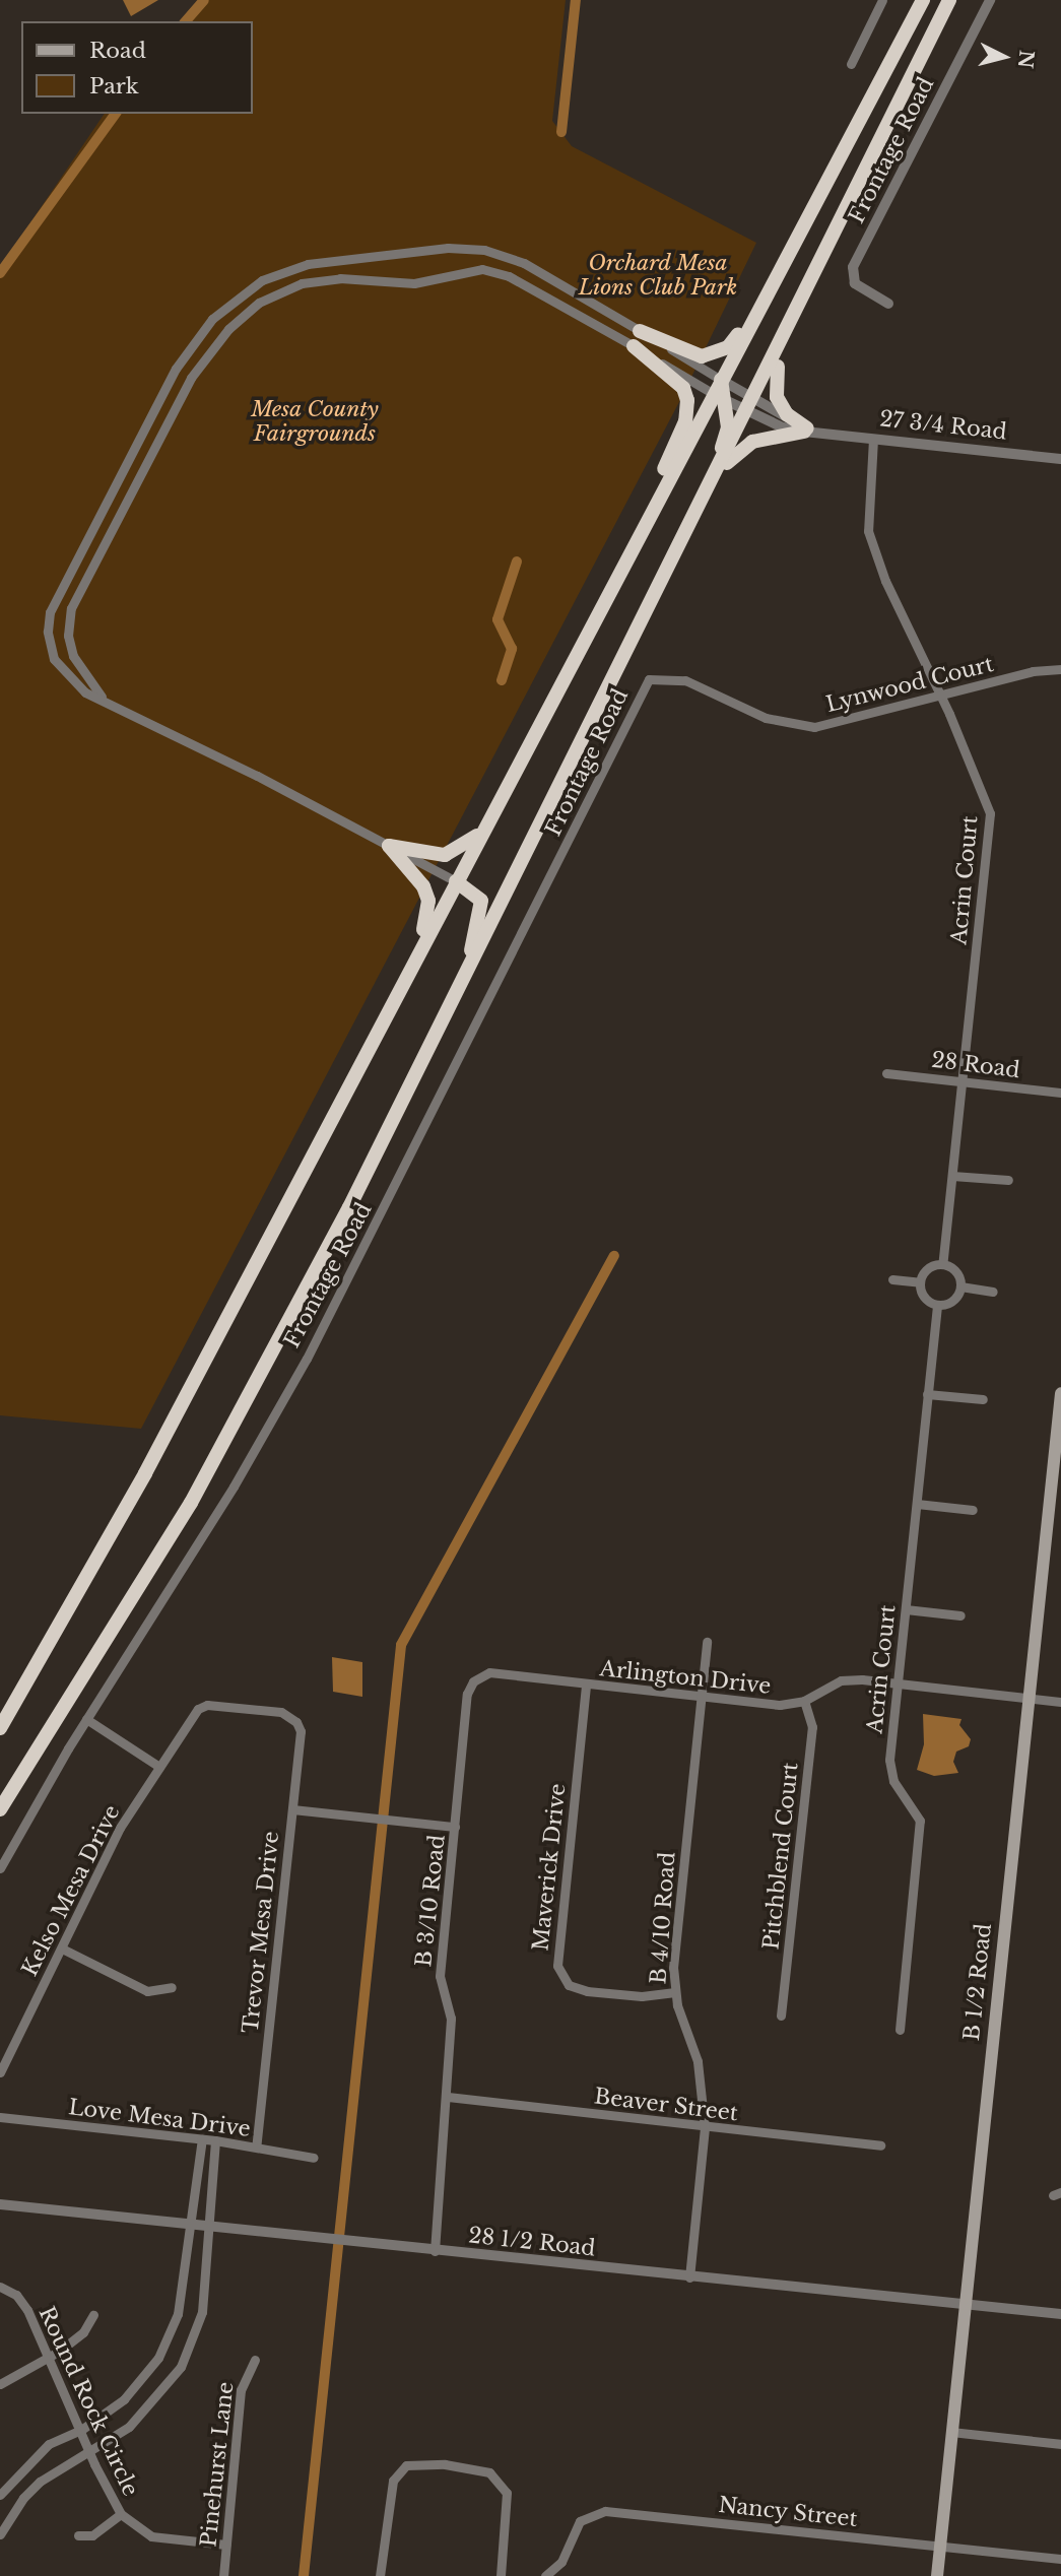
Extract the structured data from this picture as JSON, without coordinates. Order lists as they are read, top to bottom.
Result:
{
  "streets": {
    "main road": ["B 1/2 Road"],
    "street": [
      "Frontage Road",
      "27 3/4 Road",
      "Lynwood Court",
      "Acrin Court",
      "28 Road",
      "Arlington Drive",
      "Pitchblend Court",
      "Maverick Drive",
      "Kelso Mesa Drive",
      "B 3/10 Road",
      "B 4/10 Road",
      "Trevor Mesa Drive",
      "Beaver Street",
      "Love Mesa Drive",
      "28 1/2 Road",
      "Round Rock Circle",
      "Pinehurst Lane",
      "Nancy Street"
    ]
  },
  "crossings": [
    ["Frontage Road", "Lynwood Court"],
    ["27 3/4 Road", "Acrin Court"],
    ["Lynwood Court", "Acrin Court"],
    ["Acrin Court", "28 Road"],
    ["Acrin Court", "Arlington Drive"],
    ["Arlington Drive", "Pitchblend Court"],
    ["Arlington Drive", "Maverick Drive"],
    ["Arlington Drive", "B 3/10 Road"],
    ["Arlington Drive", "B 4/10 Road"],
    ["Arlington Drive", "B 1/2 Road"],
    ["Maverick Drive", "B 4/10 Road"],
    ["Kelso Mesa Drive", "Trevor Mesa Drive"],
    ["B 3/10 Road", "Beaver Street"],
    ["B 3/10 Road", "28 1/2 Road"],
    ["B 4/10 Road", "Beaver Street"],
    ["B 4/10 Road", "28 1/2 Road"],
    ["Trevor Mesa Drive", "Love Mesa Drive"],
    ["B 1/2 Road", "28 1/2 Road"],
    ["B 1/2 Road", "Nancy Street"],
    ["Round Rock Circle", "Pinehurst Lane"]
  ],
  "parks": ["Orchard Mesa Lions Club Park", "Mesa County Fairgrounds"],
  "legend": ["Road", "Park"],
  "north": "right"
}
